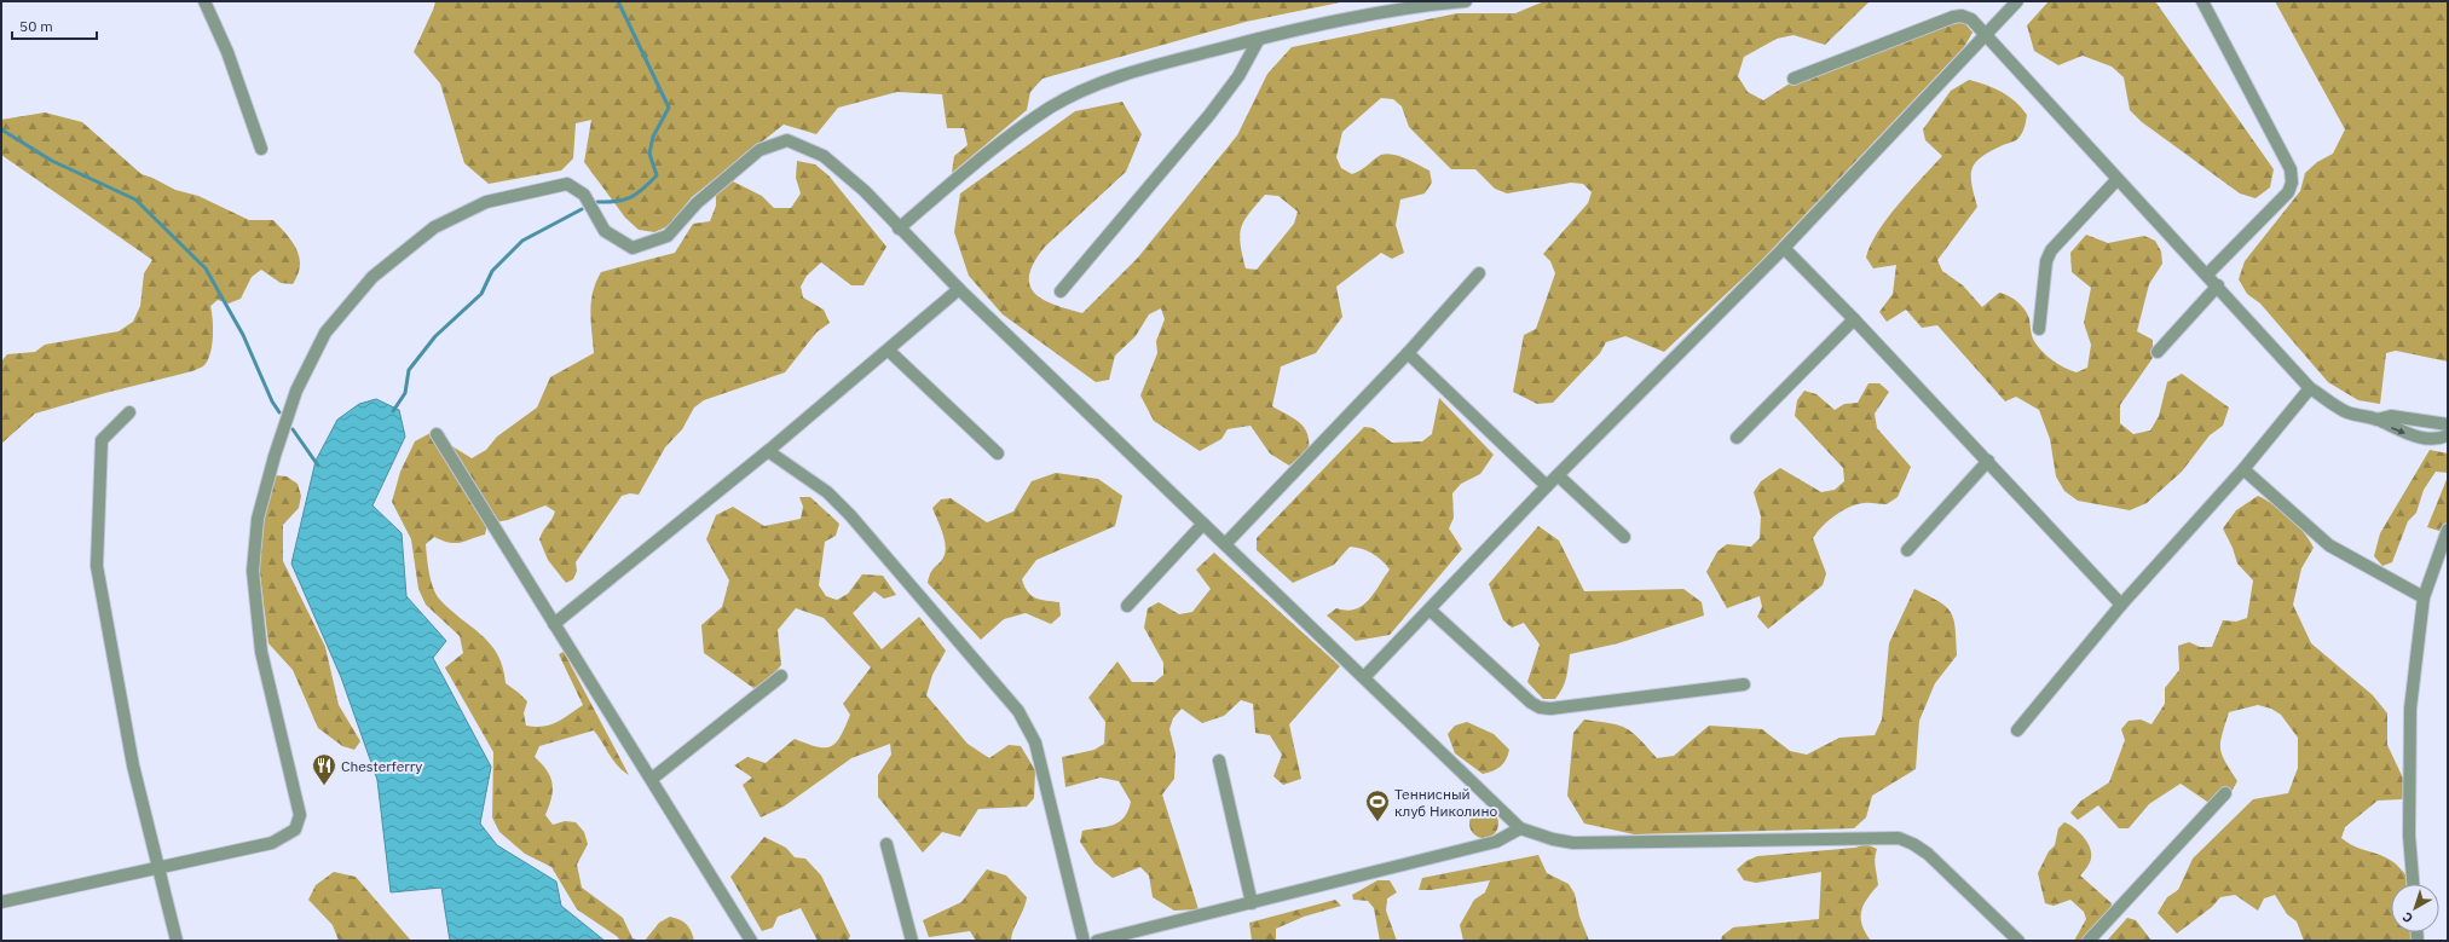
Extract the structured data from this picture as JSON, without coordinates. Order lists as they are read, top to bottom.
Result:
{
  "places": {
    "restaurant": ["Chesterferry"],
    "sports": ["Теннисный клуб Николино"]
  },
  "scale_bar": "50 m",
  "north": "bottom left"
}
